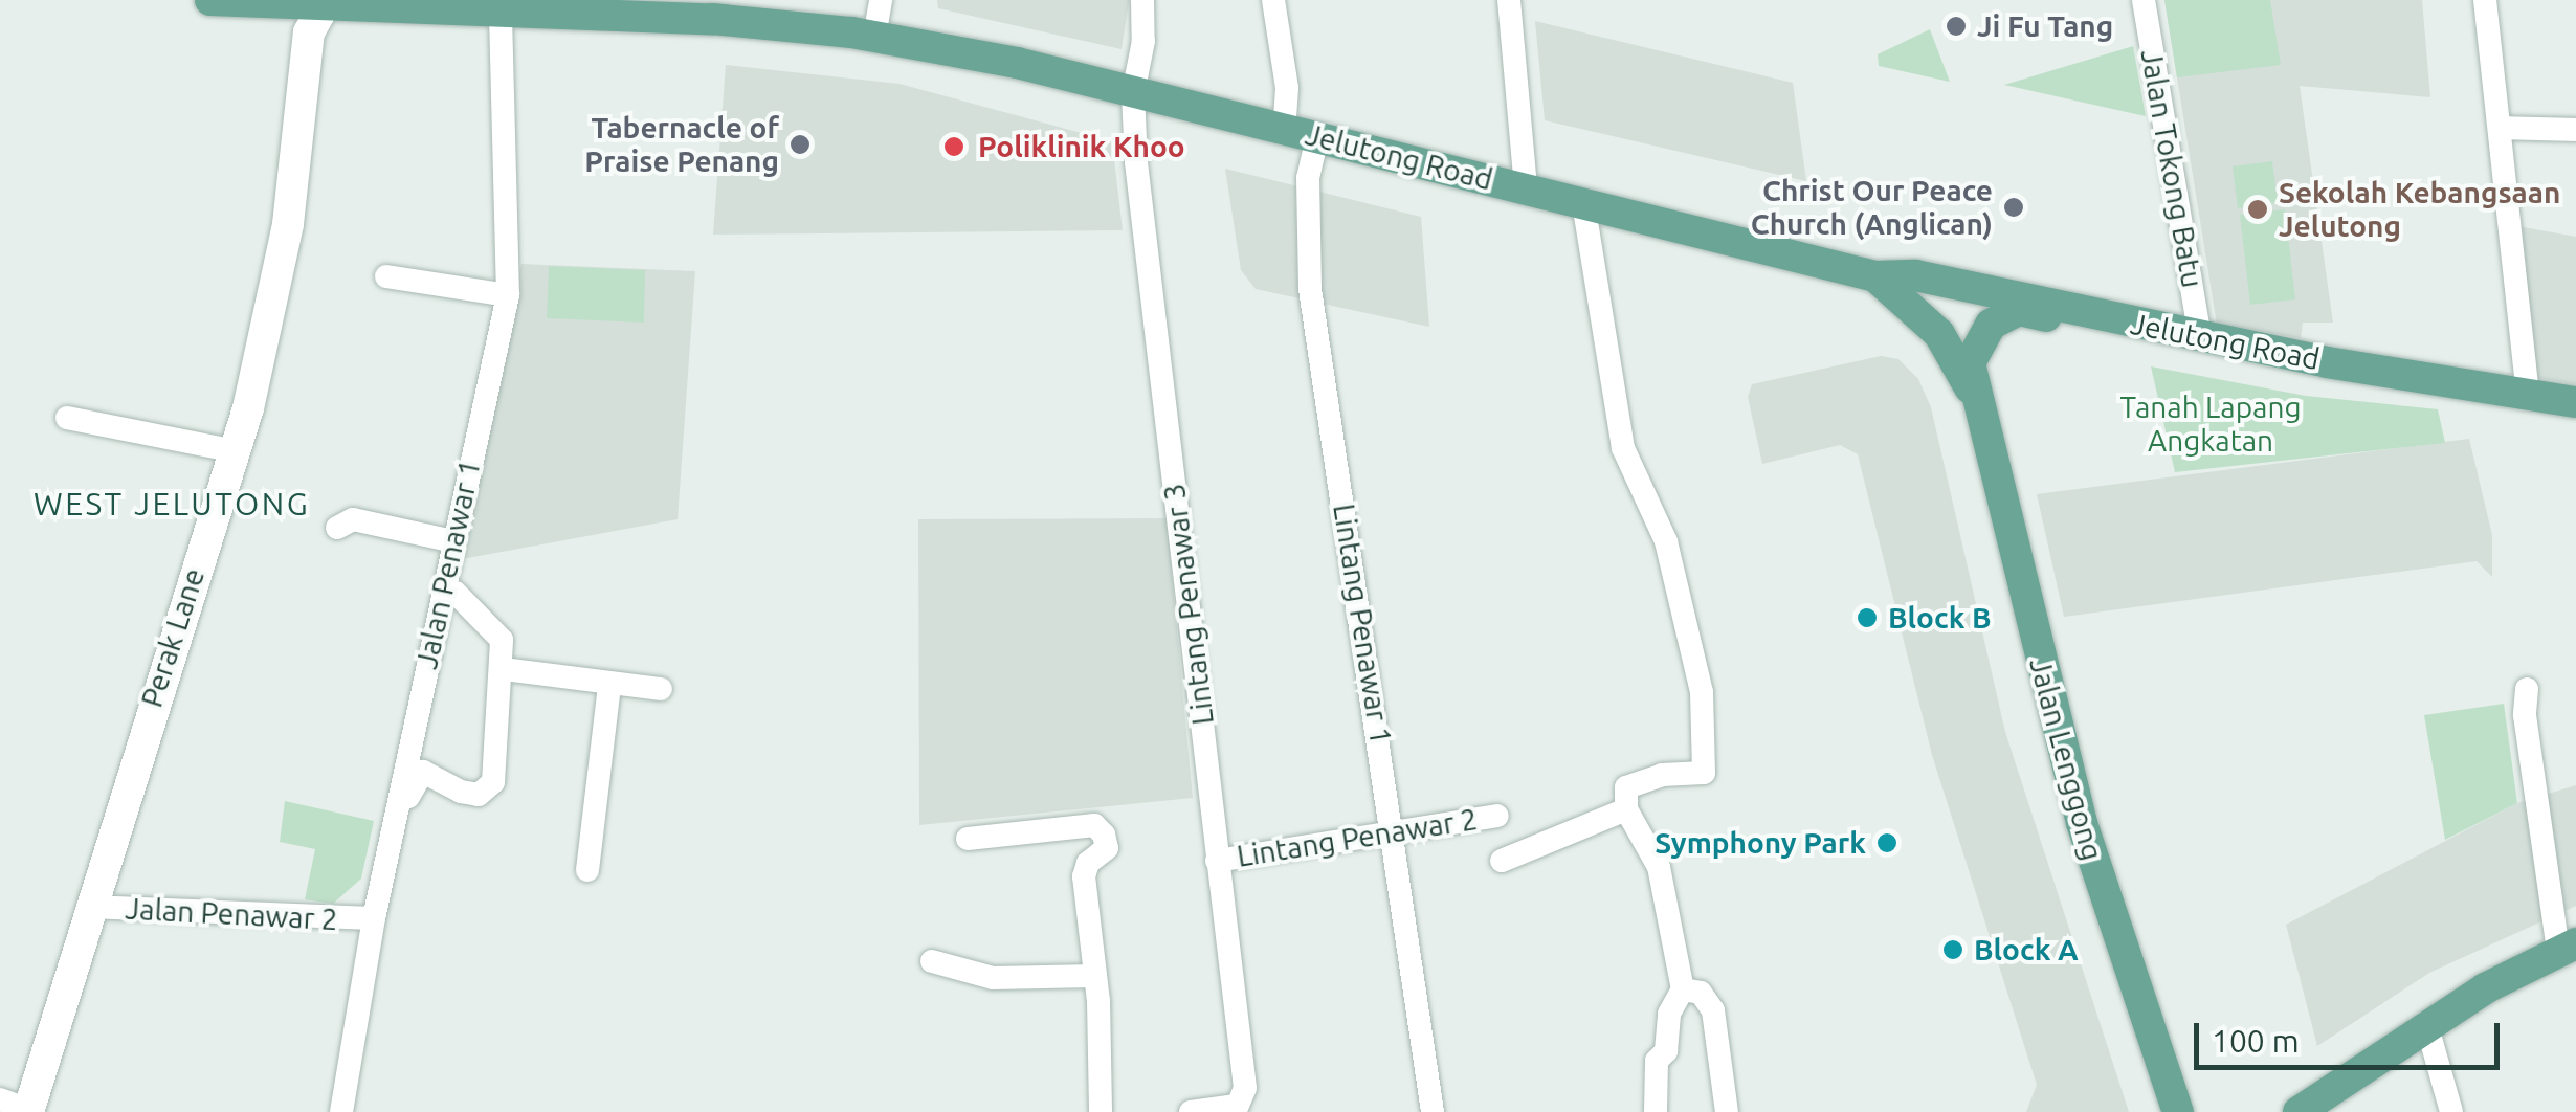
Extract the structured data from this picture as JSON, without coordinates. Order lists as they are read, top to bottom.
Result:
{
  "streets": {
    "main road": ["Jelutong Road", "Jalan Lenggong"],
    "street": [
      "Jalan Tokong Batu",
      "Jalan Penawar 1",
      "Lintang Penawar 3",
      "Lintang Penawar 1",
      "Perak Lane",
      "Lintang Penawar 2",
      "Jalan Penawar 2"
    ]
  },
  "crossings": [
    ["Jelutong Road", "Jalan Tokong Batu"],
    ["Jelutong Road", "Jalan Penawar 1"],
    ["Jelutong Road", "Lintang Penawar 3"],
    ["Jelutong Road", "Lintang Penawar 1"],
    ["Jelutong Road", "Perak Lane"],
    ["Jelutong Road", "Jalan Lenggong"],
    ["Jalan Penawar 1", "Jalan Penawar 2"],
    ["Lintang Penawar 3", "Lintang Penawar 2"],
    ["Lintang Penawar 1", "Lintang Penawar 2"],
    ["Perak Lane", "Jalan Penawar 2"]
  ],
  "districts": ["WEST JELUTONG"],
  "parks": ["Tanah Lapang Angkatan"],
  "places": [
    "Ji Fu Tang",
    "Tabernacle of Praise Penang",
    "Poliklinik Khoo",
    "Christ Our Peace Church (Anglican)",
    "Sekolah Kebangsaan Jelutong",
    "Block B",
    "Symphony Park",
    "Block A"
  ],
  "scale_bar": "100 m"
}
